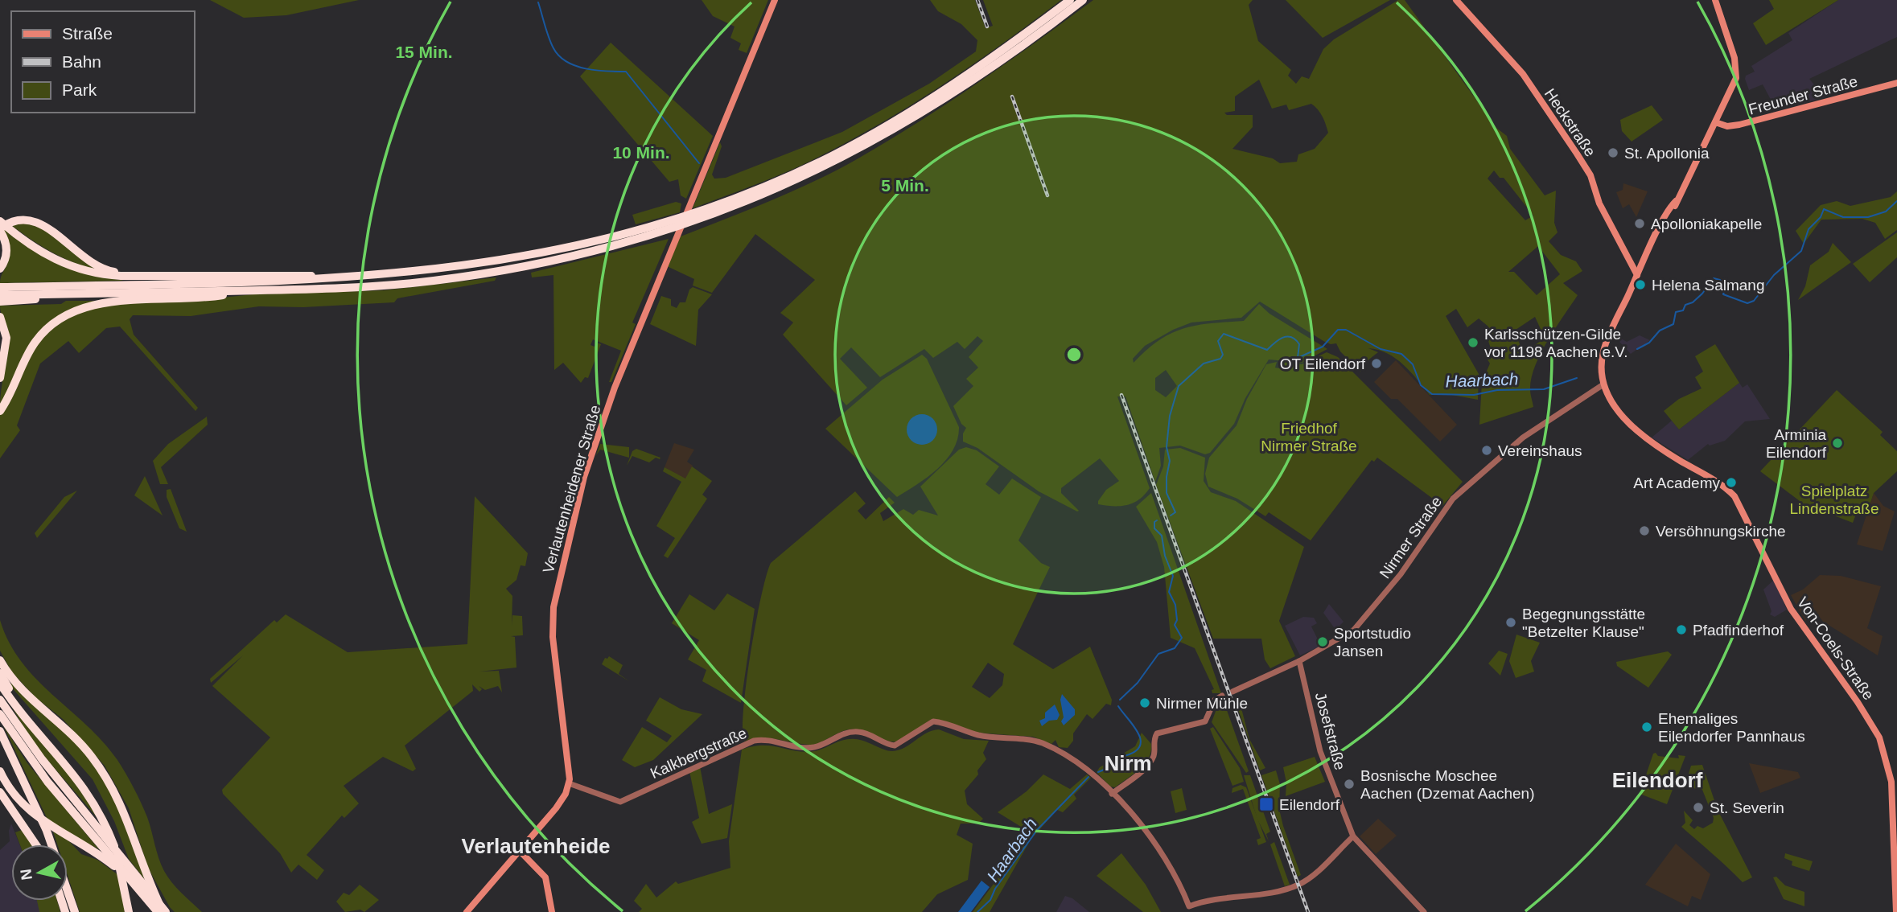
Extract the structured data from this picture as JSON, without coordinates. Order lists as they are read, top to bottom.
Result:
{
  "streets": {
    "main road": [
      "Freunder Straße",
      "Heckstraße",
      "Verlautenheidener Straße",
      "Von-Coels-Straße"
    ],
    "street": ["Nirmer Straße", "Josefstraße", "Kalkbergstraße"]
  },
  "crossings": [
    ["Freunder Straße", "Von-Coels-Straße"],
    ["Heckstraße", "Von-Coels-Straße"],
    ["Verlautenheidener Straße", "Kalkbergstraße"],
    ["Nirmer Straße", "Von-Coels-Straße"],
    ["Nirmer Straße", "Josefstraße"],
    ["Josefstraße", "Kalkbergstraße"]
  ],
  "districts": ["Nirm", "Eilendorf", "Verlautenheide"],
  "water": ["Haarbach"],
  "parks": ["Friedhof Nirmer Straße", "Spielplatz Lindenstraße"],
  "places": {
    "other": [
      "St. Apollonia",
      "Apolloniakapelle",
      "Helena Salmang",
      "Karlsschützen-Gilde vor 1198 Aachen e.V.",
      "OT Eilendorf",
      "Arminia Eilendorf",
      "Vereinshaus",
      "Art Academy",
      "Versöhnungskirche",
      "Begegnungsstätte \"Betzelter Klause\"",
      "Pfadfinderhof",
      "Sportstudio Jansen",
      "Nirmer Mühle",
      "Ehemaliges Eilendorfer Pannhaus",
      "Bosnische Moschee Aachen (Dzemat Aachen)",
      "St. Severin"
    ],
    "transit": ["Eilendorf"]
  },
  "legend": ["Straße", "Bahn", "Park"],
  "north": "left",
  "rings": ["15 Min.", "10 Min.", "5 Min."]
}
